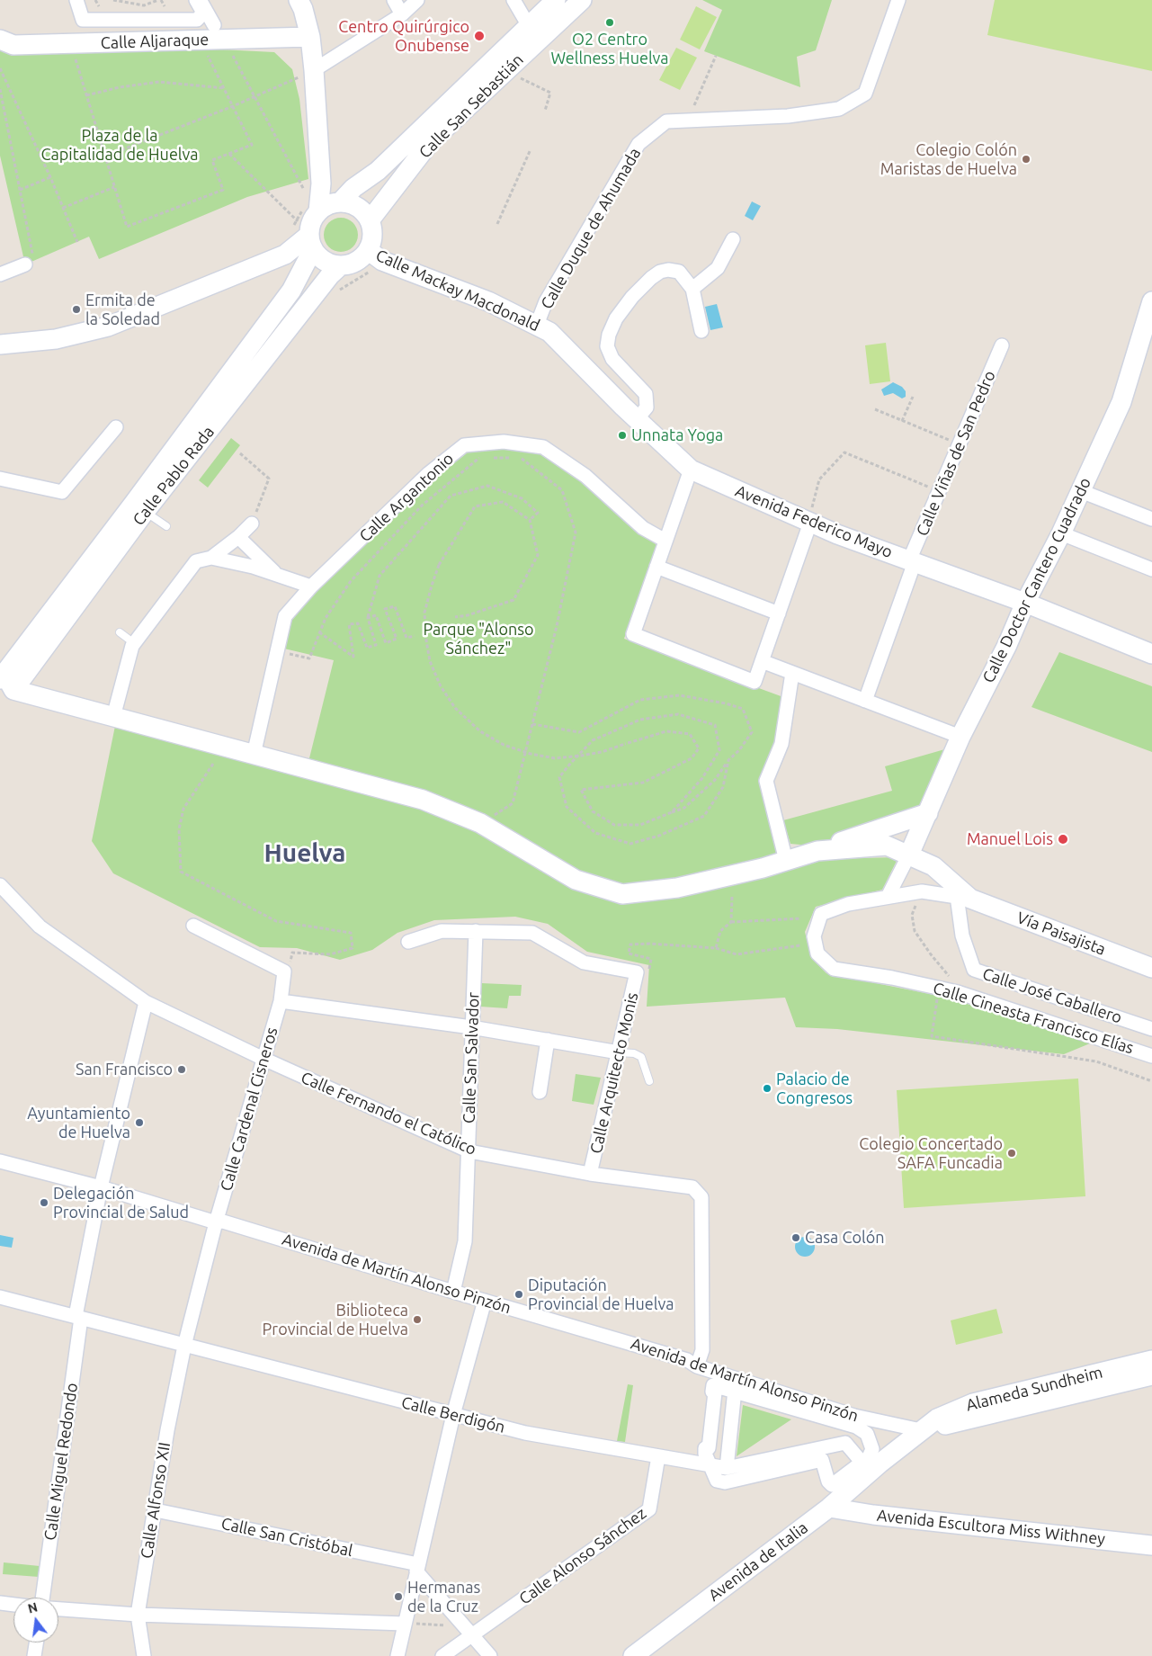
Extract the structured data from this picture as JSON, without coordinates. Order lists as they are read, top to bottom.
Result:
{
  "streets": {
    "street": [
      "Calle Aljaraque",
      "Calle San Sebastián",
      "Calle Duque de Ahumada",
      "Calle Mackay Macdonald",
      "Calle Viñas de San Pedro",
      "Calle Pablo Rada",
      "Calle Argantonio",
      "Avenida Federico Mayo",
      "Calle Doctor Cantero Cuadrado",
      "Vía Paisajista",
      "Calle José Caballero",
      "Calle Cineasta Francisco Elías",
      "Calle San Salvador",
      "Calle Arquitecto Monis",
      "Calle Cardenal Cisneros",
      "Calle Fernando el Católico",
      "Avenida de Martín Alonso Pinzón",
      "Alameda Sundheim",
      "Calle Berdigón",
      "Calle Miguel Redondo",
      "Calle Alfonso XII",
      "Avenida Escultora Miss Withney",
      "Calle San Cristóbal",
      "Calle Alonso Sánchez",
      "Avenida de Italia"
    ]
  },
  "crossings": [
    ["Calle San Sebastián", "Calle Mackay Macdonald"],
    ["Calle San Sebastián", "Calle Pablo Rada"],
    ["Calle Duque de Ahumada", "Calle Mackay Macdonald"],
    ["Calle Mackay Macdonald", "Calle Pablo Rada"],
    ["Calle Mackay Macdonald", "Avenida Federico Mayo"],
    ["Calle Viñas de San Pedro", "Avenida Federico Mayo"],
    ["Avenida Federico Mayo", "Calle Doctor Cantero Cuadrado"],
    ["Calle Doctor Cantero Cuadrado", "Vía Paisajista"],
    ["Vía Paisajista", "Calle José Caballero"],
    ["Vía Paisajista", "Calle Cineasta Francisco Elías"],
    ["Calle José Caballero", "Calle Cineasta Francisco Elías"],
    ["Calle San Salvador", "Calle Arquitecto Monis"],
    ["Calle San Salvador", "Calle Fernando el Católico"],
    ["Calle San Salvador", "Avenida de Martín Alonso Pinzón"],
    ["Calle Arquitecto Monis", "Calle Fernando el Católico"],
    ["Calle Cardenal Cisneros", "Calle Fernando el Católico"],
    ["Calle Cardenal Cisneros", "Avenida de Martín Alonso Pinzón"],
    ["Calle Cardenal Cisneros", "Calle Berdigón"],
    ["Calle Cardenal Cisneros", "Calle Alfonso XII"],
    ["Calle Fernando el Católico", "Avenida de Martín Alonso Pinzón"],
    ["Calle Fernando el Católico", "Calle Miguel Redondo"],
    ["Avenida de Martín Alonso Pinzón", "Alameda Sundheim"],
    ["Avenida de Martín Alonso Pinzón", "Calle Miguel Redondo"],
    ["Alameda Sundheim", "Avenida de Italia"],
    ["Calle Berdigón", "Calle Miguel Redondo"],
    ["Calle Berdigón", "Calle Alfonso XII"],
    ["Calle Berdigón", "Calle Alonso Sánchez"],
    ["Calle Alfonso XII", "Calle San Cristóbal"],
    ["Avenida Escultora Miss Withney", "Avenida de Italia"]
  ],
  "districts": ["Huelva"],
  "parks": ["Plaza de la Capitalidad de Huelva", "Parque \"Alonso Sánchez\""],
  "places": [
    "O2 Centro Wellness Huelva",
    "Centro Quirúrgico Onubense",
    "Colegio Colón Maristas de Huelva",
    "Ermita de la Soledad",
    "Unnata Yoga",
    "Manuel Lois",
    "San Francisco",
    "Palacio de Congresos",
    "Ayuntamiento de Huelva",
    "Colegio Concertado SAFA Funcadia",
    "Delegación Provincial de Salud",
    "Casa Colón",
    "Diputación Provincial de Huelva",
    "Biblioteca Provincial de Huelva",
    "Hermanas de la Cruz"
  ],
  "north": "top"
}
